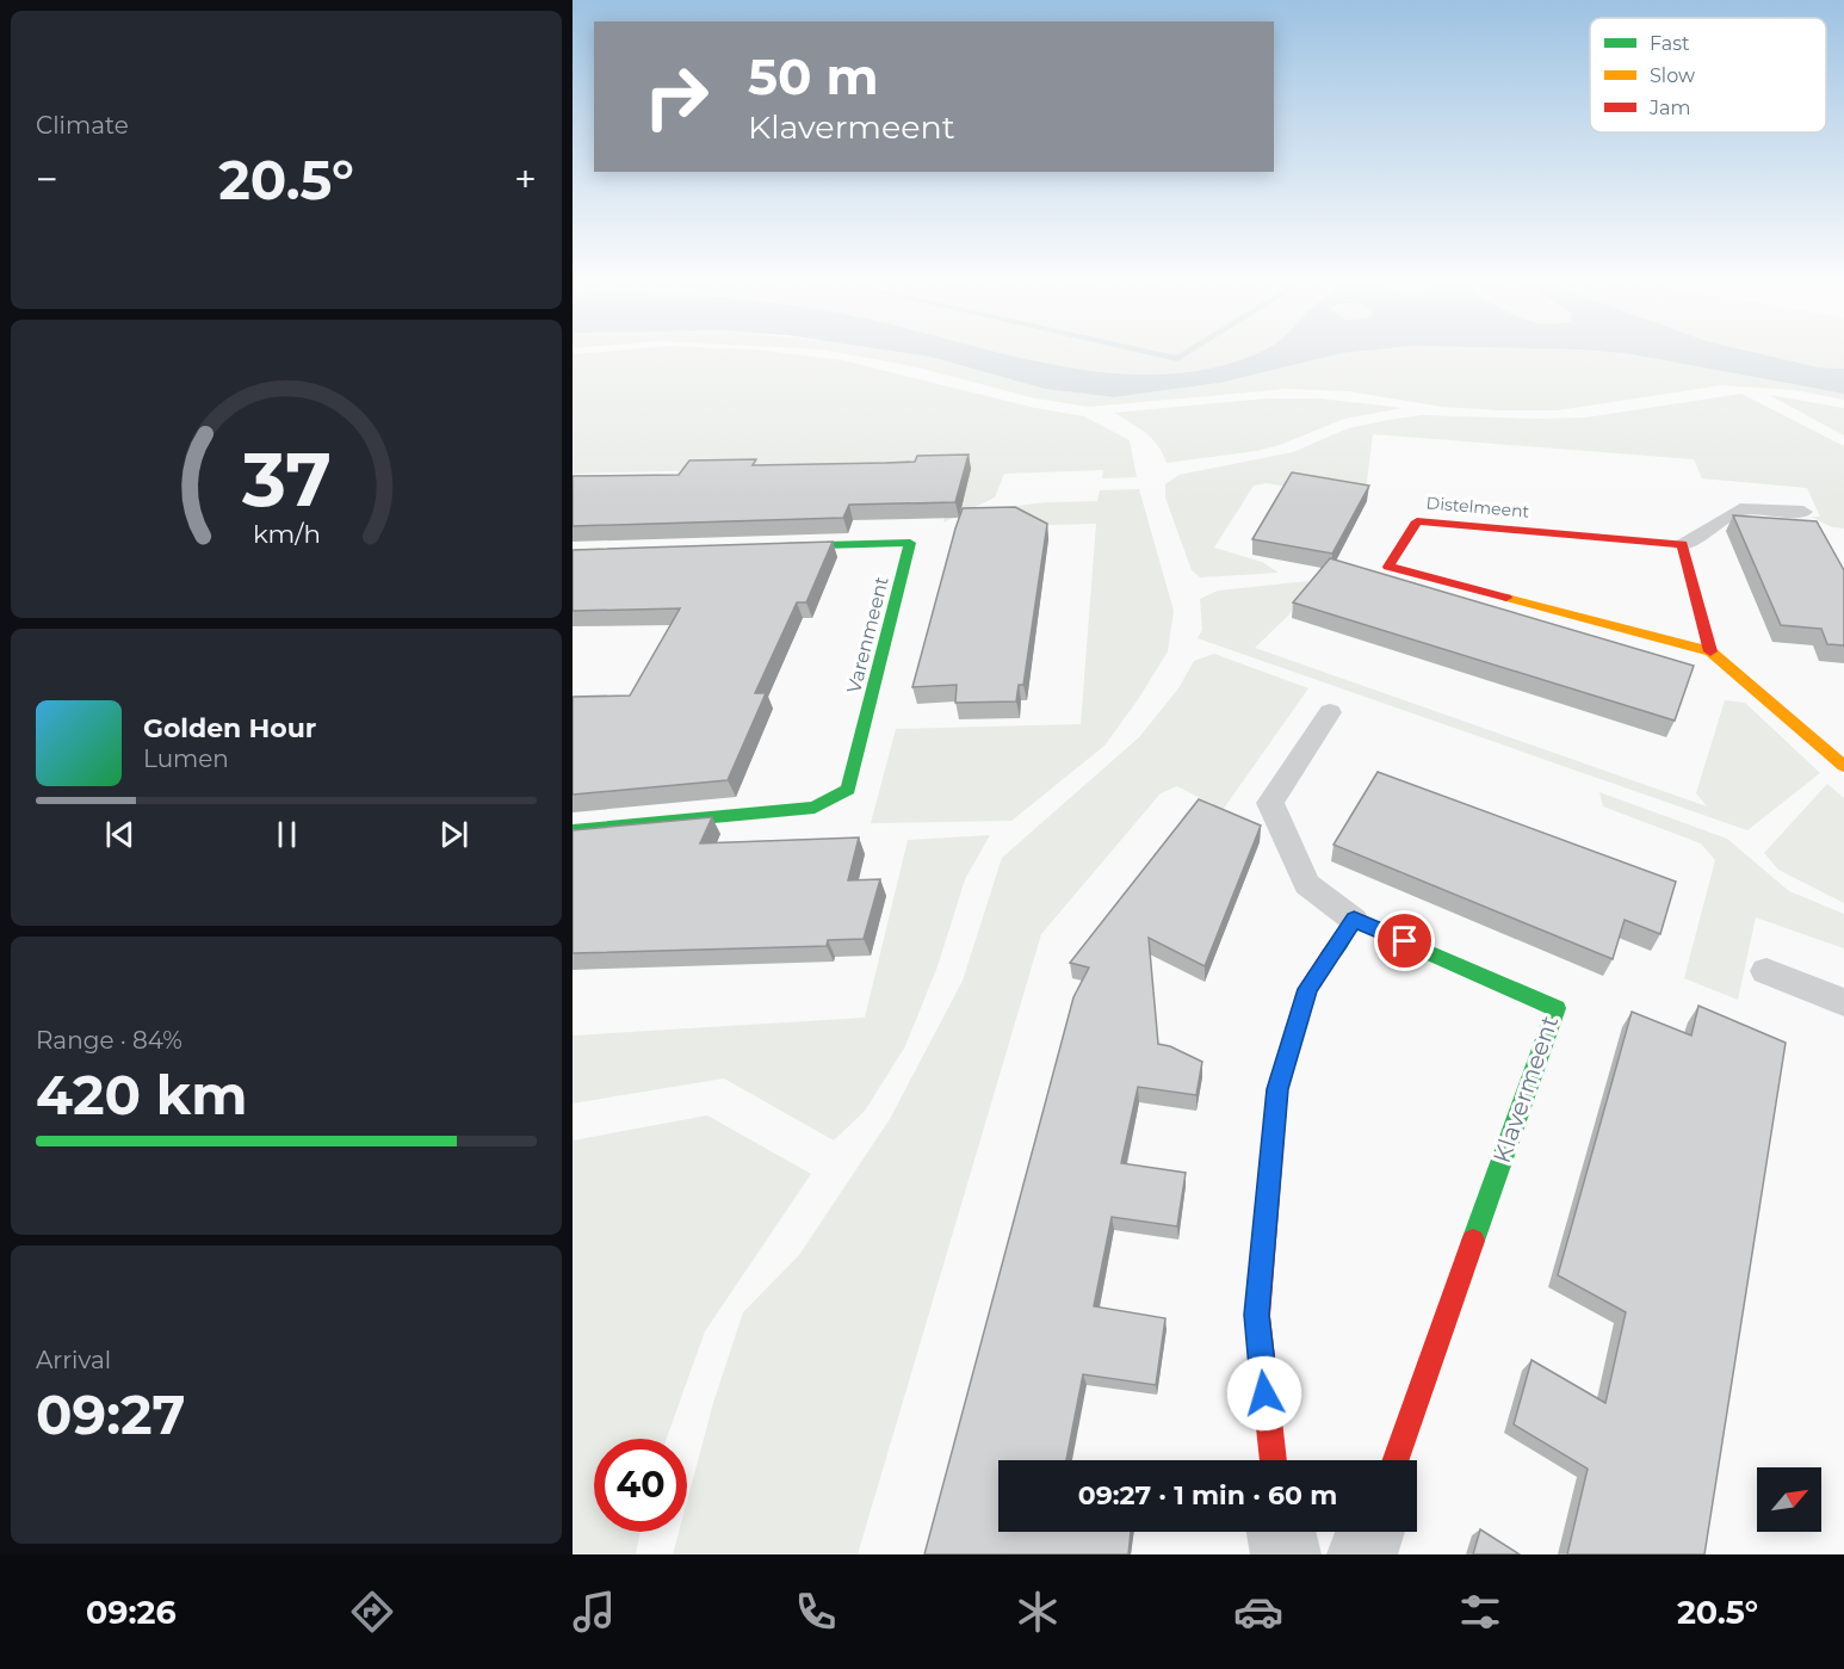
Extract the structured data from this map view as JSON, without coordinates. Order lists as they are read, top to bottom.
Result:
{
  "streets": {
    "street": ["Distelmeent", "Varenmeent", "Klavermeent"]
  },
  "legend": ["Fast", "Slow", "Jam"],
  "north": "top right",
  "page": {
    "tile": [
      "Climate",
      ["Range · 84%", "420 km"],
      ["Arrival", "09:27"]
    ],
    "turn": ["50 m", "Klavermeent"],
    "heat": ["−", "20.5°", "+"],
    "song": ["Golden Hour", "Lumen"],
    "limit": "40",
    "trip": "09:27 · 1 min · 60 m",
    "tabs": ["09:26", "20.5°"],
    "gauge": ["37", "km/h"]
  }
}
